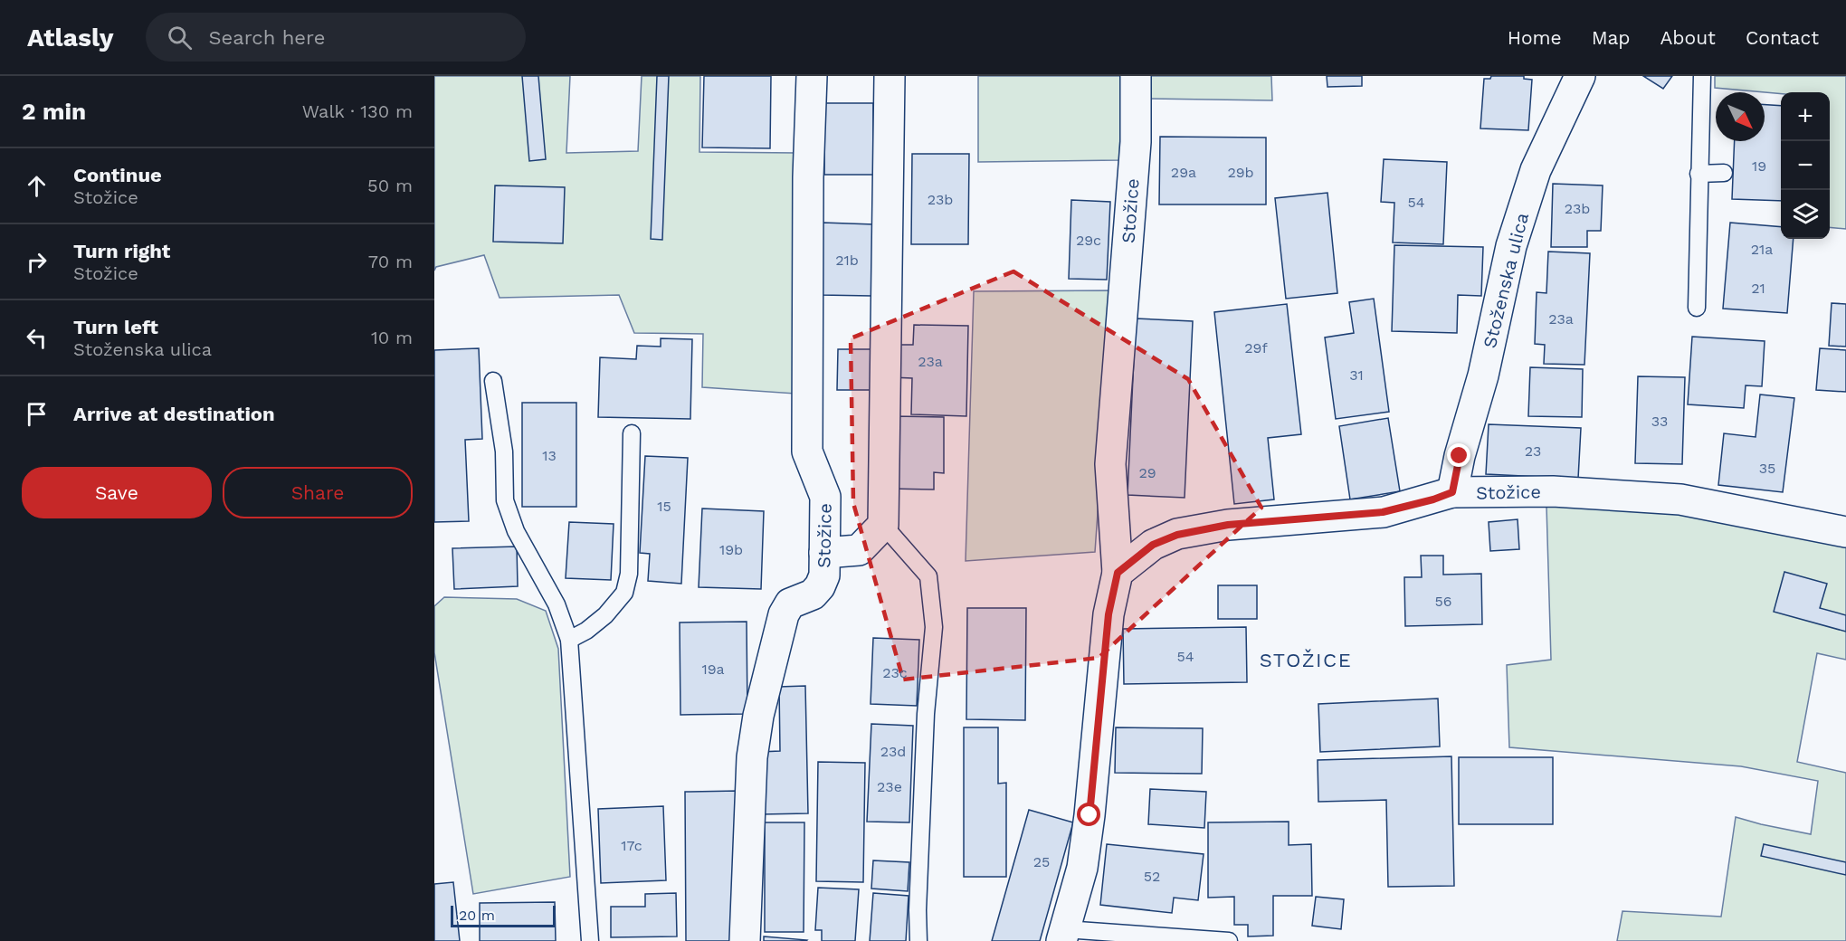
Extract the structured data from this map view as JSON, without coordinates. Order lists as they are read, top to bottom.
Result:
{
  "streets": {
    "street": ["Stožice", "Stoženska ulica"]
  },
  "crossings": [
    ["Stožice", "Stoženska ulica"]
  ],
  "districts": ["STOŽICE"],
  "house_numbers": [
    "19",
    "29a",
    "29b",
    "23b",
    "54",
    "23b",
    "29c",
    "21a",
    "21b",
    "21",
    "23a",
    "29f",
    "23a",
    "31",
    "33",
    "23",
    "13",
    "35",
    "29",
    "15",
    "19b",
    "56",
    "54",
    "19a",
    "23c",
    "23d",
    "23e",
    "17c",
    "25",
    "52"
  ],
  "scale_bar": "20 m",
  "north": "bottom right",
  "page": {
    "header": "Atlasly",
    "search": "Search here",
    "nav": [
      "Home",
      "Map",
      "About",
      "Contact"
    ],
    "heading": ["2 min", "Walk · 130 m"],
    "map_buttons": ["+", "−"],
    "list": [
      ["Continue", "Stožice", "50 m"],
      ["Turn right", "Stožice", "70 m"],
      ["Turn left", "Stoženska ulica", "10 m"],
      "Arrive at destination"
    ],
    "buttons": ["Save", "Share"],
    "scale": "20 m"
  }
}
